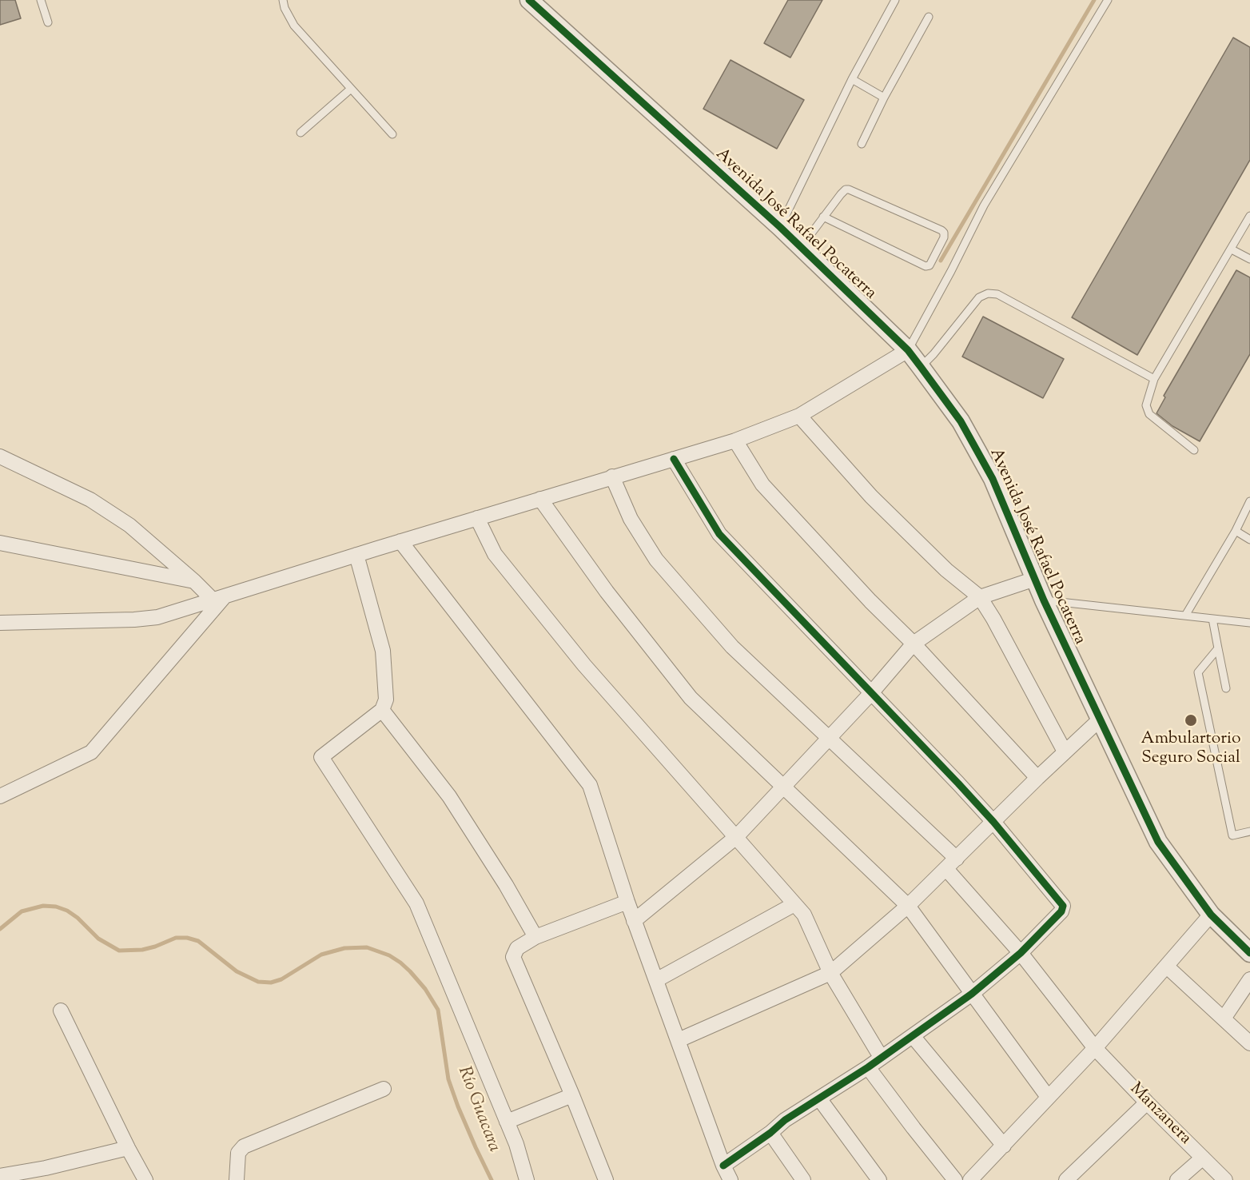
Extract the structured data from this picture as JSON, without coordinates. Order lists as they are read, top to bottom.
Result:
{
  "streets": {
    "street": ["Avenida José Rafael Pocaterra", "Manzanera"]
  },
  "water": ["Río Guacara"],
  "places": ["Ambulartorio Seguro Social"]
}
